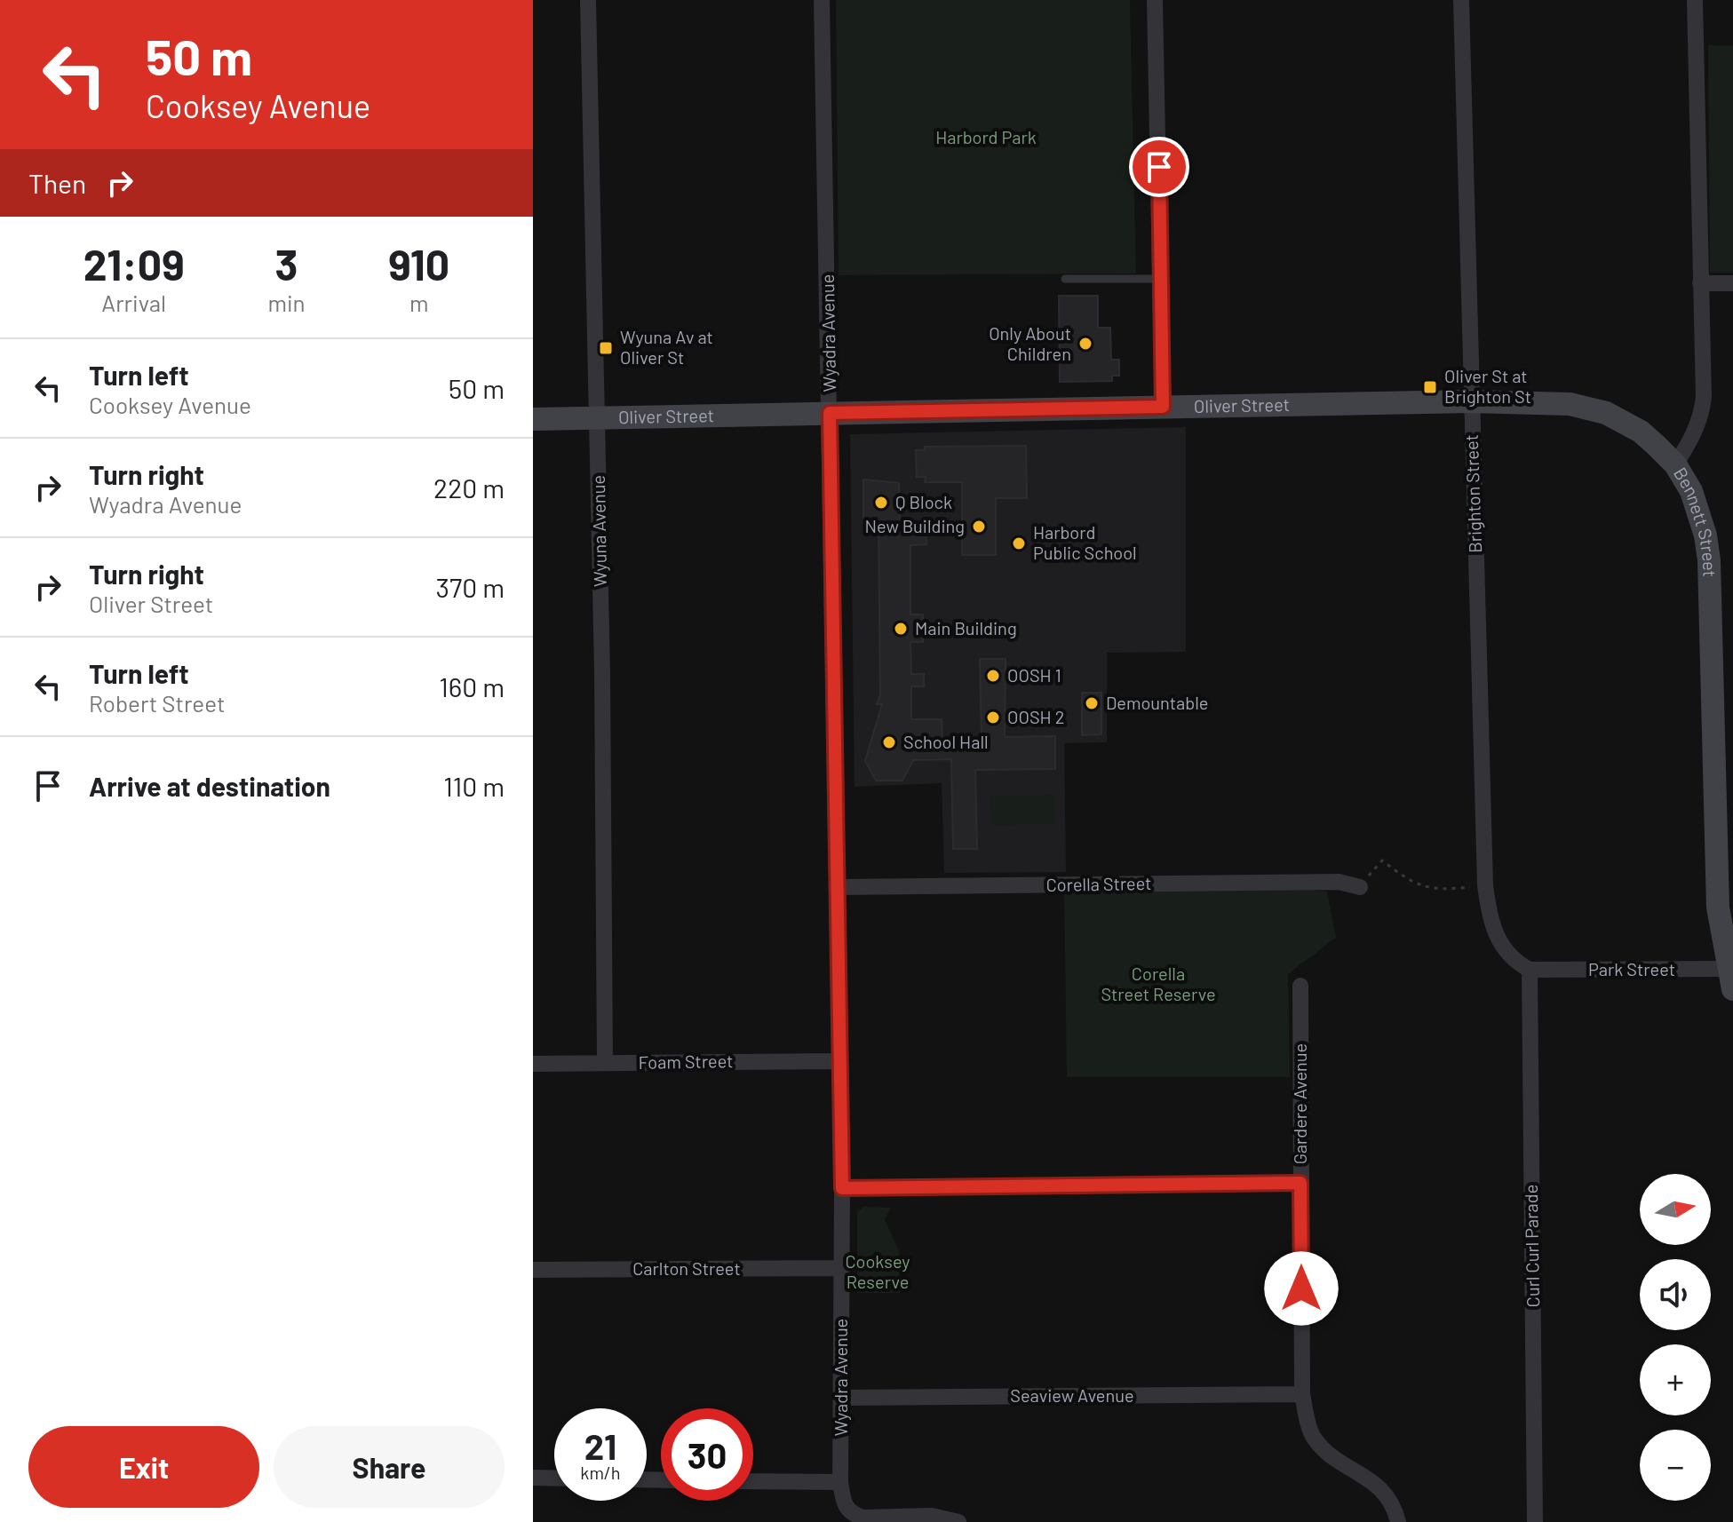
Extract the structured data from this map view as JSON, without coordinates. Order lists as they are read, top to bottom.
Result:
{
  "streets": {
    "main road": ["Oliver Street", "Bennett Street"],
    "street": [
      "Wyadra Avenue",
      "Brighton Street",
      "Wyuna Avenue",
      "Corella Street",
      "Park Street",
      "Foam Street",
      "Gardere Avenue",
      "Curl Curl Parade",
      "Carlton Street",
      "Seaview Avenue"
    ]
  },
  "crossings": [
    ["Wyadra Avenue", "Oliver Street"],
    ["Wyadra Avenue", "Corella Street"],
    ["Wyadra Avenue", "Foam Street"],
    ["Wyadra Avenue", "Carlton Street"],
    ["Wyadra Avenue", "Seaview Avenue"],
    ["Oliver Street", "Brighton Street"],
    ["Oliver Street", "Bennett Street"],
    ["Oliver Street", "Wyuna Avenue"],
    ["Brighton Street", "Park Street"],
    ["Brighton Street", "Curl Curl Parade"],
    ["Bennett Street", "Park Street"],
    ["Wyuna Avenue", "Foam Street"],
    ["Park Street", "Curl Curl Parade"],
    ["Gardere Avenue", "Seaview Avenue"]
  ],
  "parks": ["Harbord Park", "Corella Street Reserve", "Cooksey Reserve"],
  "places": {
    "other": [
      "Only About Children",
      "Q Block",
      "New Building",
      "Harbord Public School",
      "Main Building",
      "OOSH 1",
      "Demountable",
      "OOSH 2",
      "School Hall"
    ],
    "transit": ["Wyuna Av at Oliver St", "Oliver St at Brighton St"]
  },
  "north": "right",
  "page": {
    "turn": ["50 m", "Cooksey Avenue"],
    "then": "Then",
    "eta": [
      "21:09",
      "Arrival",
      "3",
      "min",
      "910",
      "m"
    ],
    "list": [
      {
        "name": "Turn left",
        "note": "Cooksey Avenue",
        "value": "50 m"
      },
      {
        "name": "Turn right",
        "note": "Wyadra Avenue",
        "value": "220 m"
      },
      {
        "name": "Turn right",
        "note": "Oliver Street",
        "value": "370 m"
      },
      {
        "name": "Turn left",
        "note": "Robert Street",
        "value": "160 m"
      },
      {
        "name": "Arrive at destination",
        "value": "110 m"
      }
    ],
    "map_buttons": ["+", "−"],
    "speed": "21 km/h",
    "limit": "30",
    "buttons": ["Exit", "Share"]
  }
}
